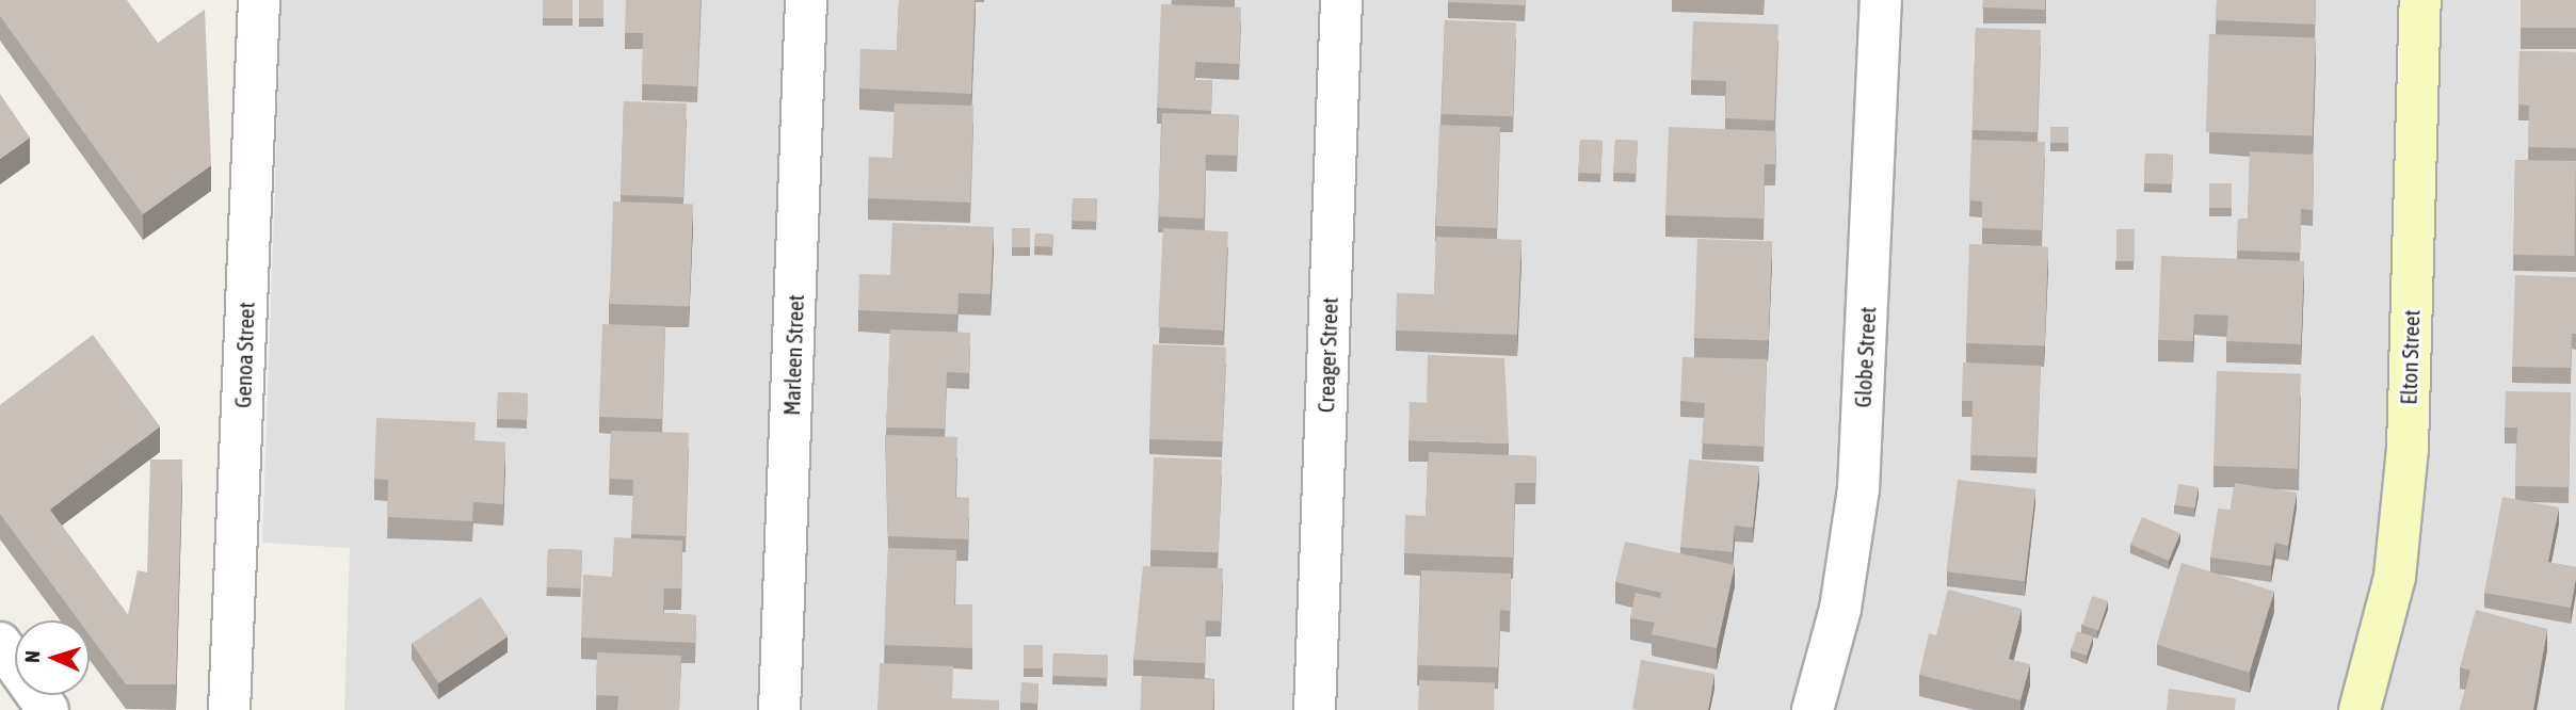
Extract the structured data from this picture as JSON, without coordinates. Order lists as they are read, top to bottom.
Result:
{
  "streets": {
    "street": [
      "Genoa Street",
      "Marleen Street",
      "Creager Street",
      "Globe Street",
      "Elton Street"
    ]
  },
  "north": "left"
}
